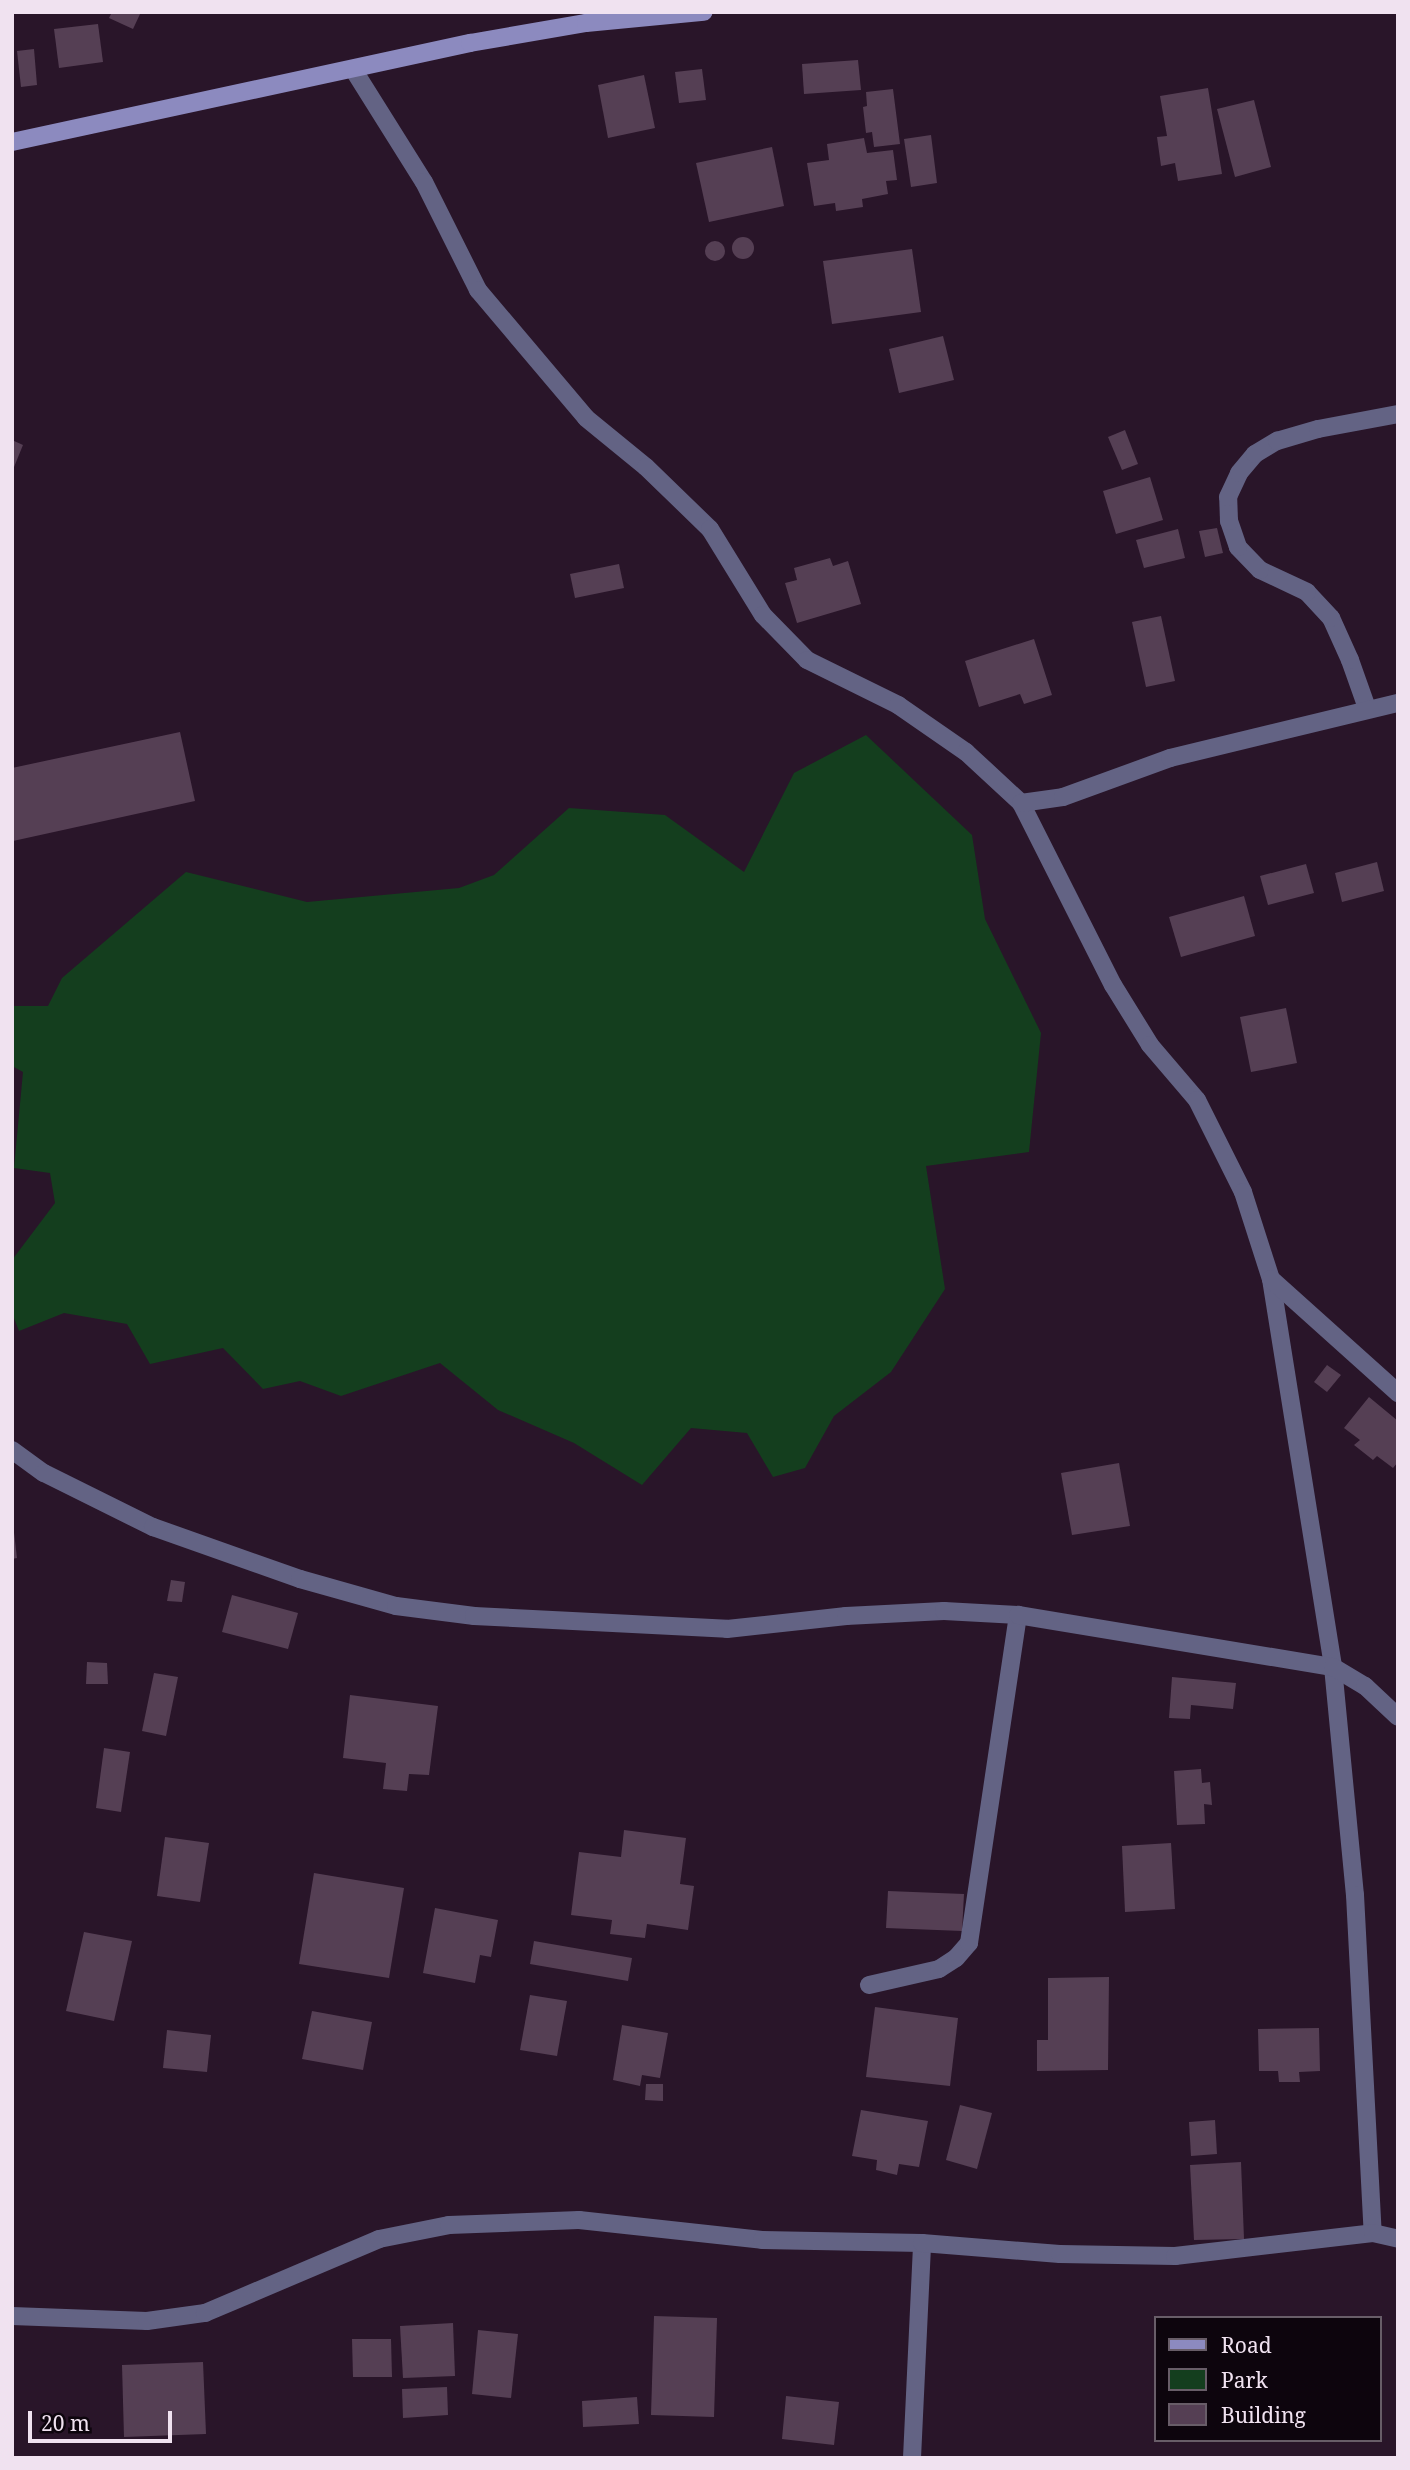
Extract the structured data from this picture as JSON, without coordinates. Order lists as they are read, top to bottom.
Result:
{
  "legend": ["Road", "Park", "Building"],
  "scale_bar": "20 m"
}
